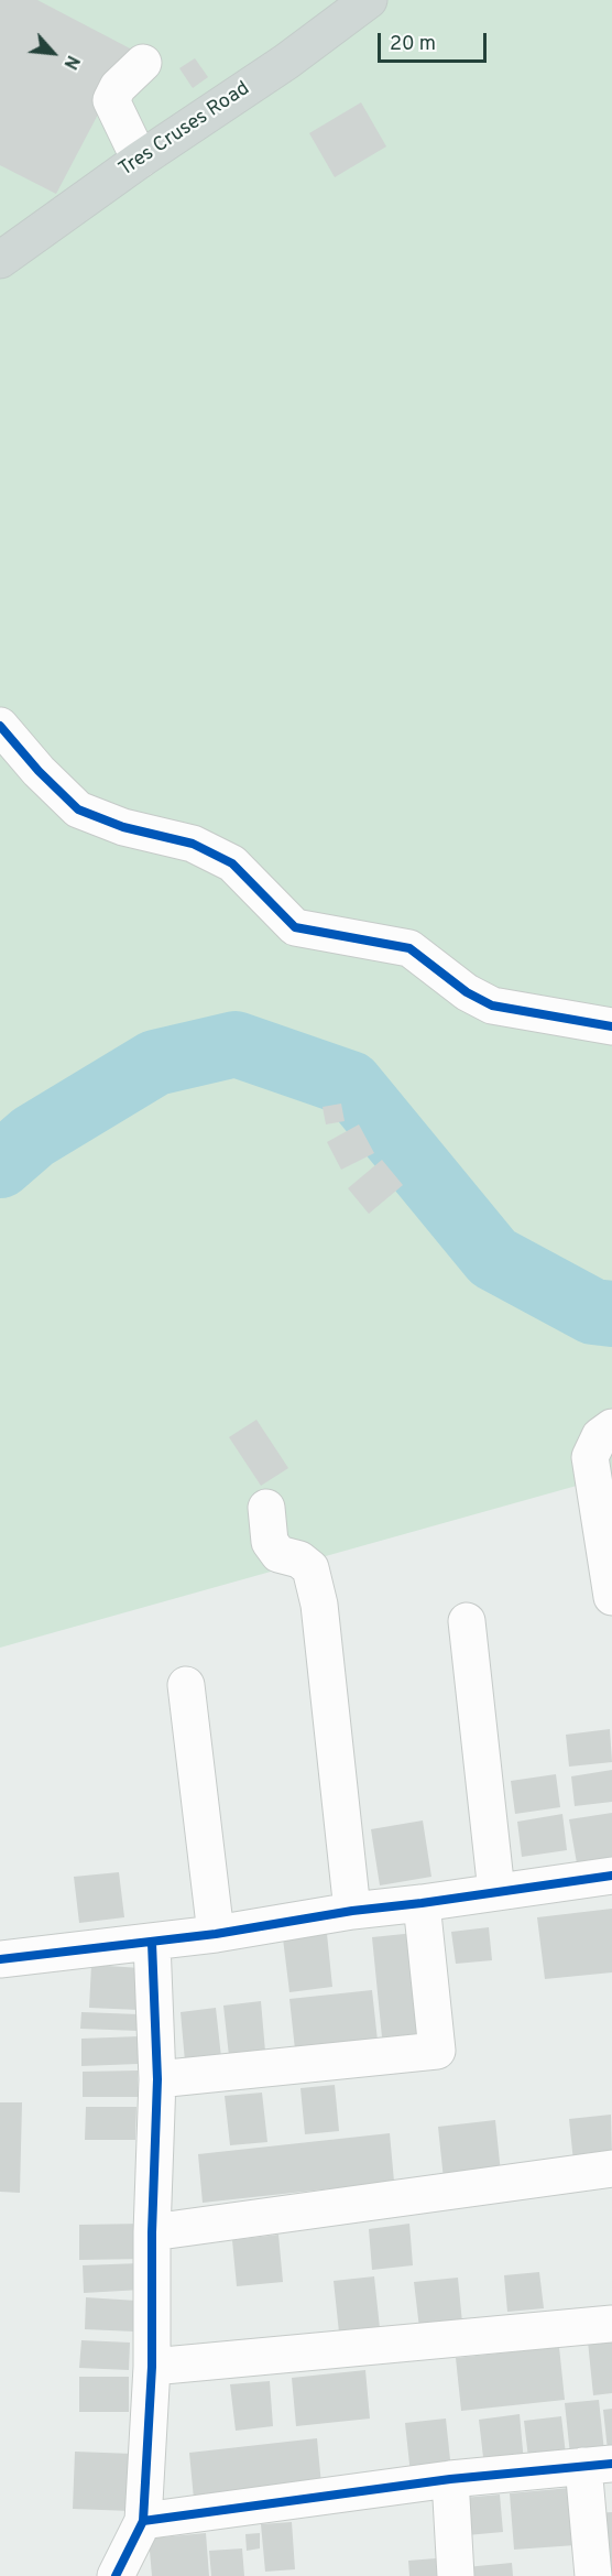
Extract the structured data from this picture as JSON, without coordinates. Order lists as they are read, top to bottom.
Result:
{
  "streets": {
    "main road": ["Tres Cruses Road"]
  },
  "scale_bar": "20 m",
  "north": "bottom right"
}
